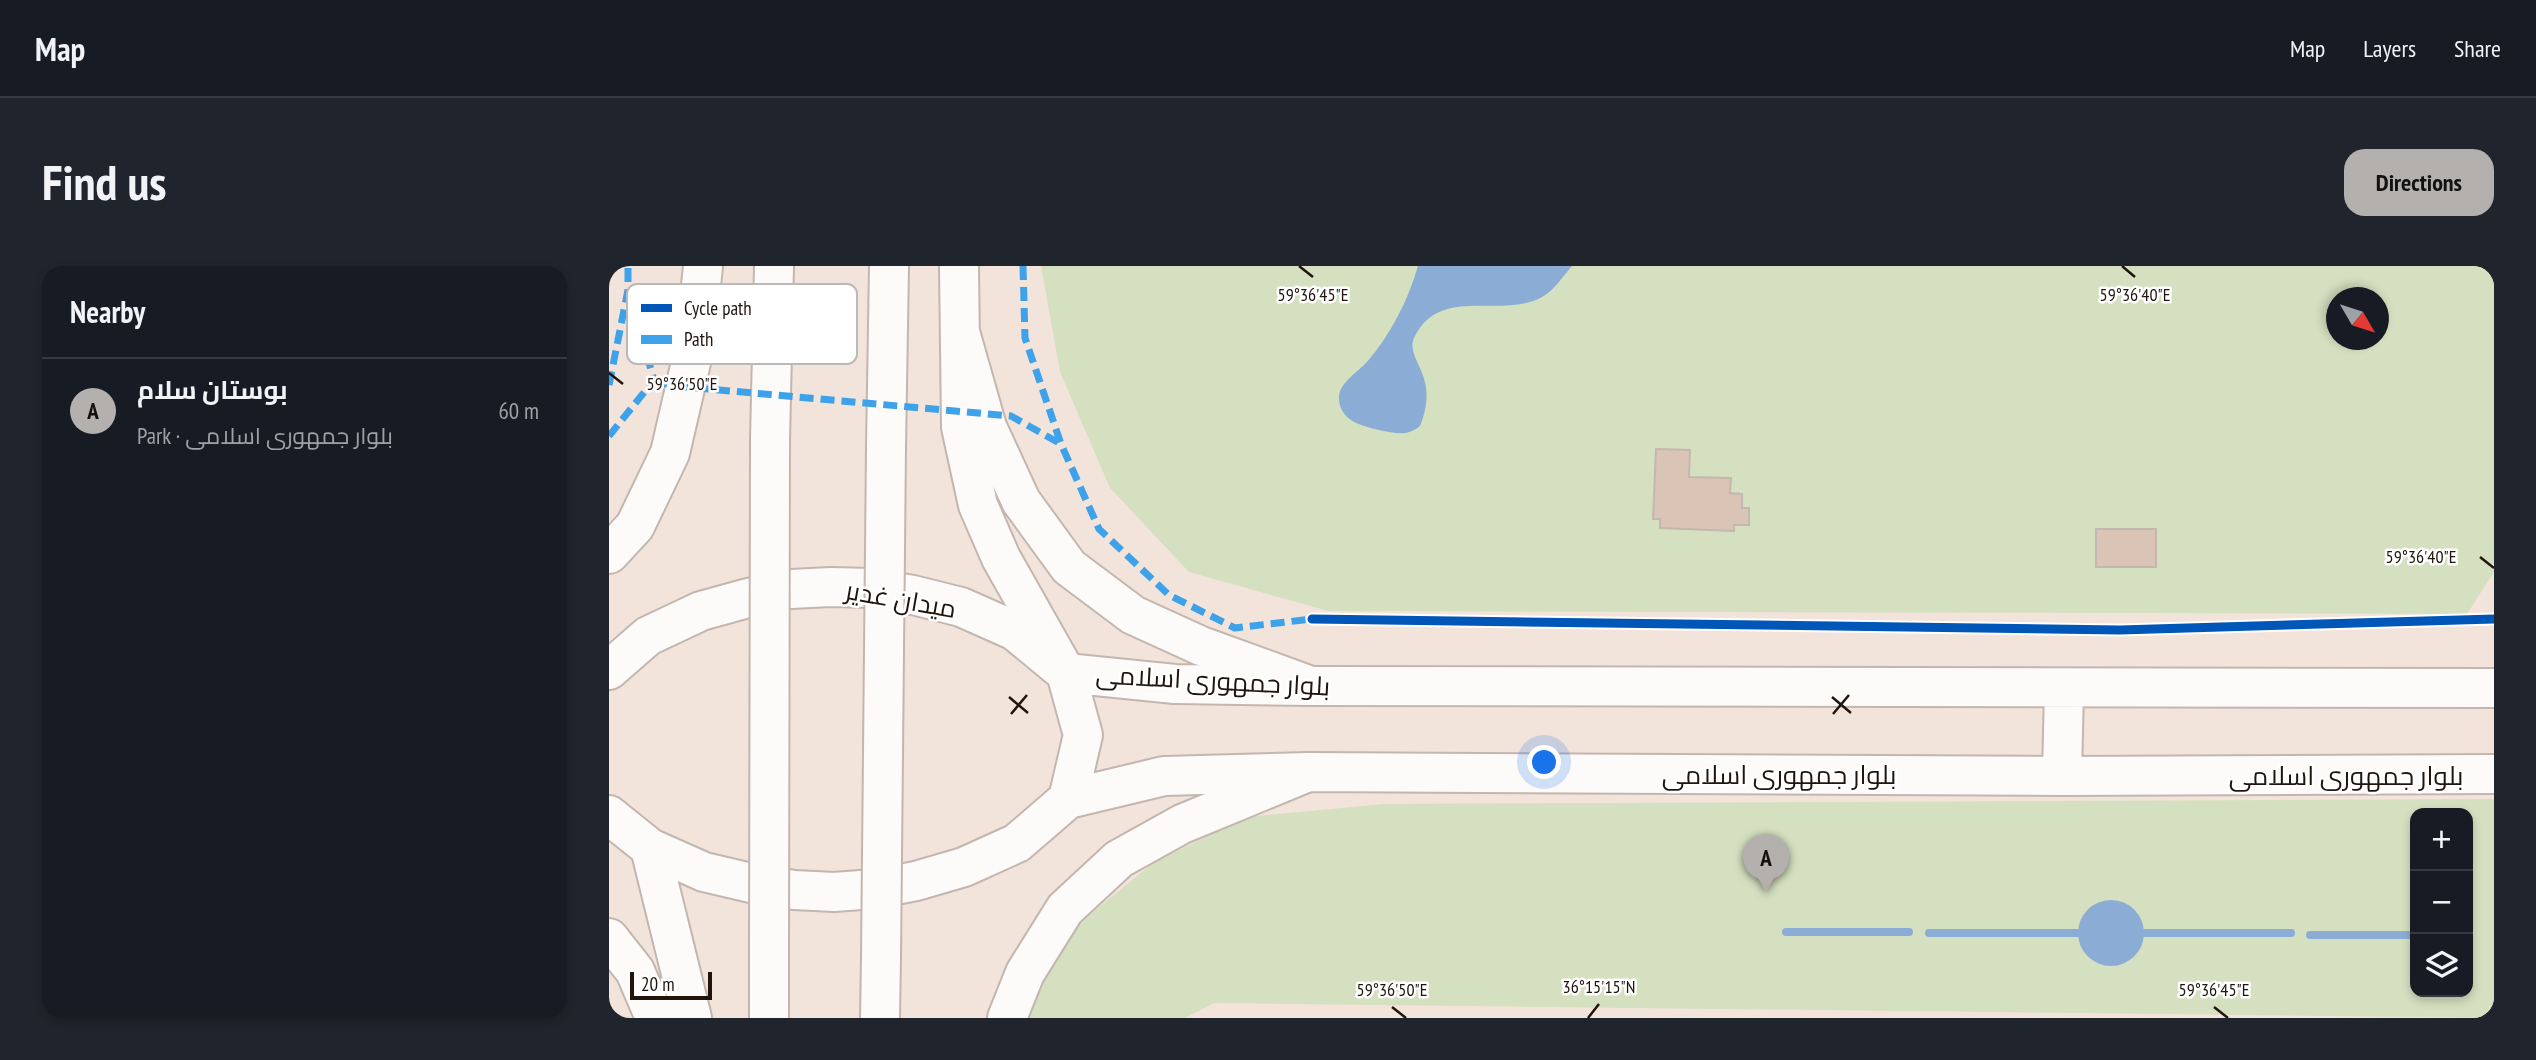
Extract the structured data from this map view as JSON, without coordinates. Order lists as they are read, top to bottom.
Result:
{
  "streets": {
    "main road": ["میدان غدیر", "بلوار جمهوری اسلامی"]
  },
  "crossings": [
    ["میدان غدیر", "بلوار جمهوری اسلامی"]
  ],
  "legend": ["Cycle path", "Path"],
  "scale_bar": "20 m",
  "north": "bottom right",
  "page": {
    "header": "Map",
    "nav": ["Map", "Layers", "Share"],
    "buttons": "Directions",
    "title": "Find us",
    "heading": "Nearby",
    "list": [
      {
        "mark": "A",
        "name": "بوستان سلام",
        "note": "Park · بلوار جمهوری اسلامی",
        "value": "60 m"
      }
    ],
    "map_buttons": ["+", "−"],
    "pins": "A",
    "scale": "20 m"
  },
  "coordinates": [
    "59°36'45\"E",
    "59°36'40\"E",
    "59°36'50\"E",
    "36°15'15\"N"
  ]
}
